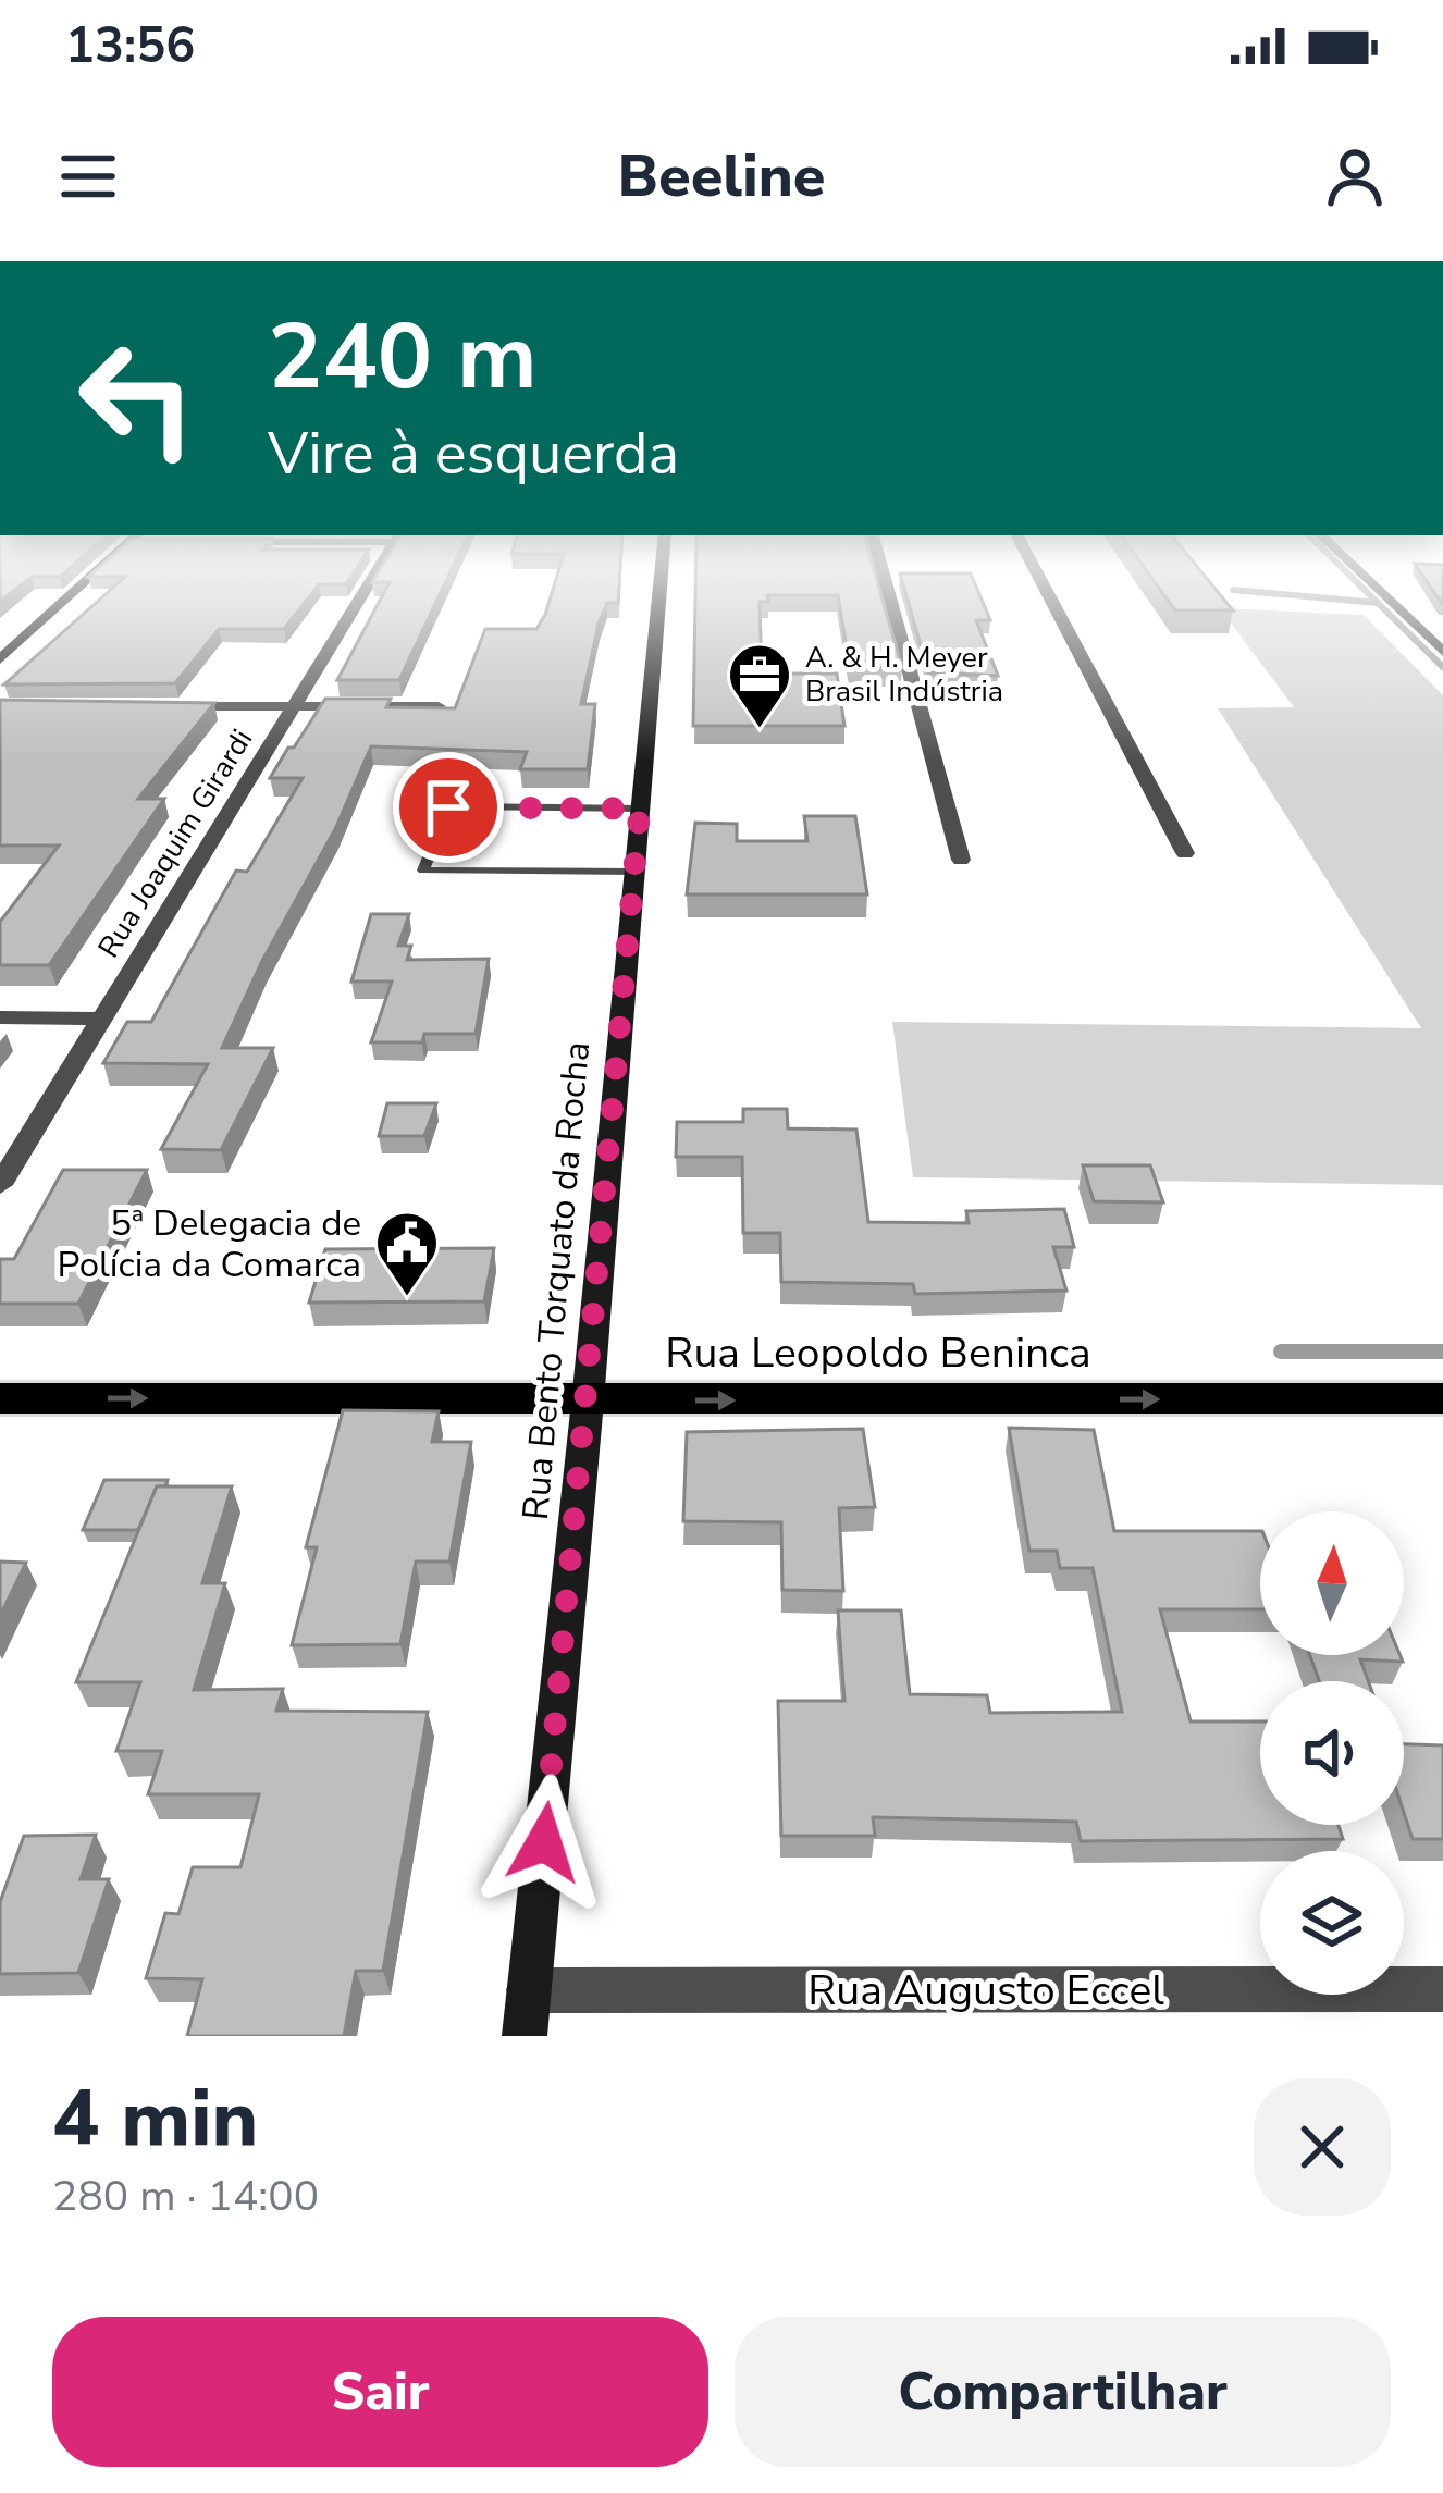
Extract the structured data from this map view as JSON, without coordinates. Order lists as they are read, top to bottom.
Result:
{
  "streets": {
    "main road": ["Rua Leopoldo Beninca"],
    "street": ["Rua Joaquim Girardi", "Rua Bento Torquato da Rocha", "Rua Augusto Eccel"]
  },
  "crossings": [
    ["Rua Bento Torquato da Rocha", "Rua Leopoldo Beninca"],
    ["Rua Bento Torquato da Rocha", "Rua Augusto Eccel"]
  ],
  "one_way": ["Rua Leopoldo Beninca"],
  "places": {
    "office": ["A. & H. Meyer Brasil Indústria"],
    "public building": ["5ª Delegacia de Polícia da Comarca"]
  },
  "north": "top",
  "page": {
    "status": "13:56",
    "header": "Beeline",
    "turn": ["240 m", "Vire à esquerda"],
    "heading": ["4 min", "280 m · 14:00"],
    "buttons": ["Sair", "Compartilhar"]
  }
}
